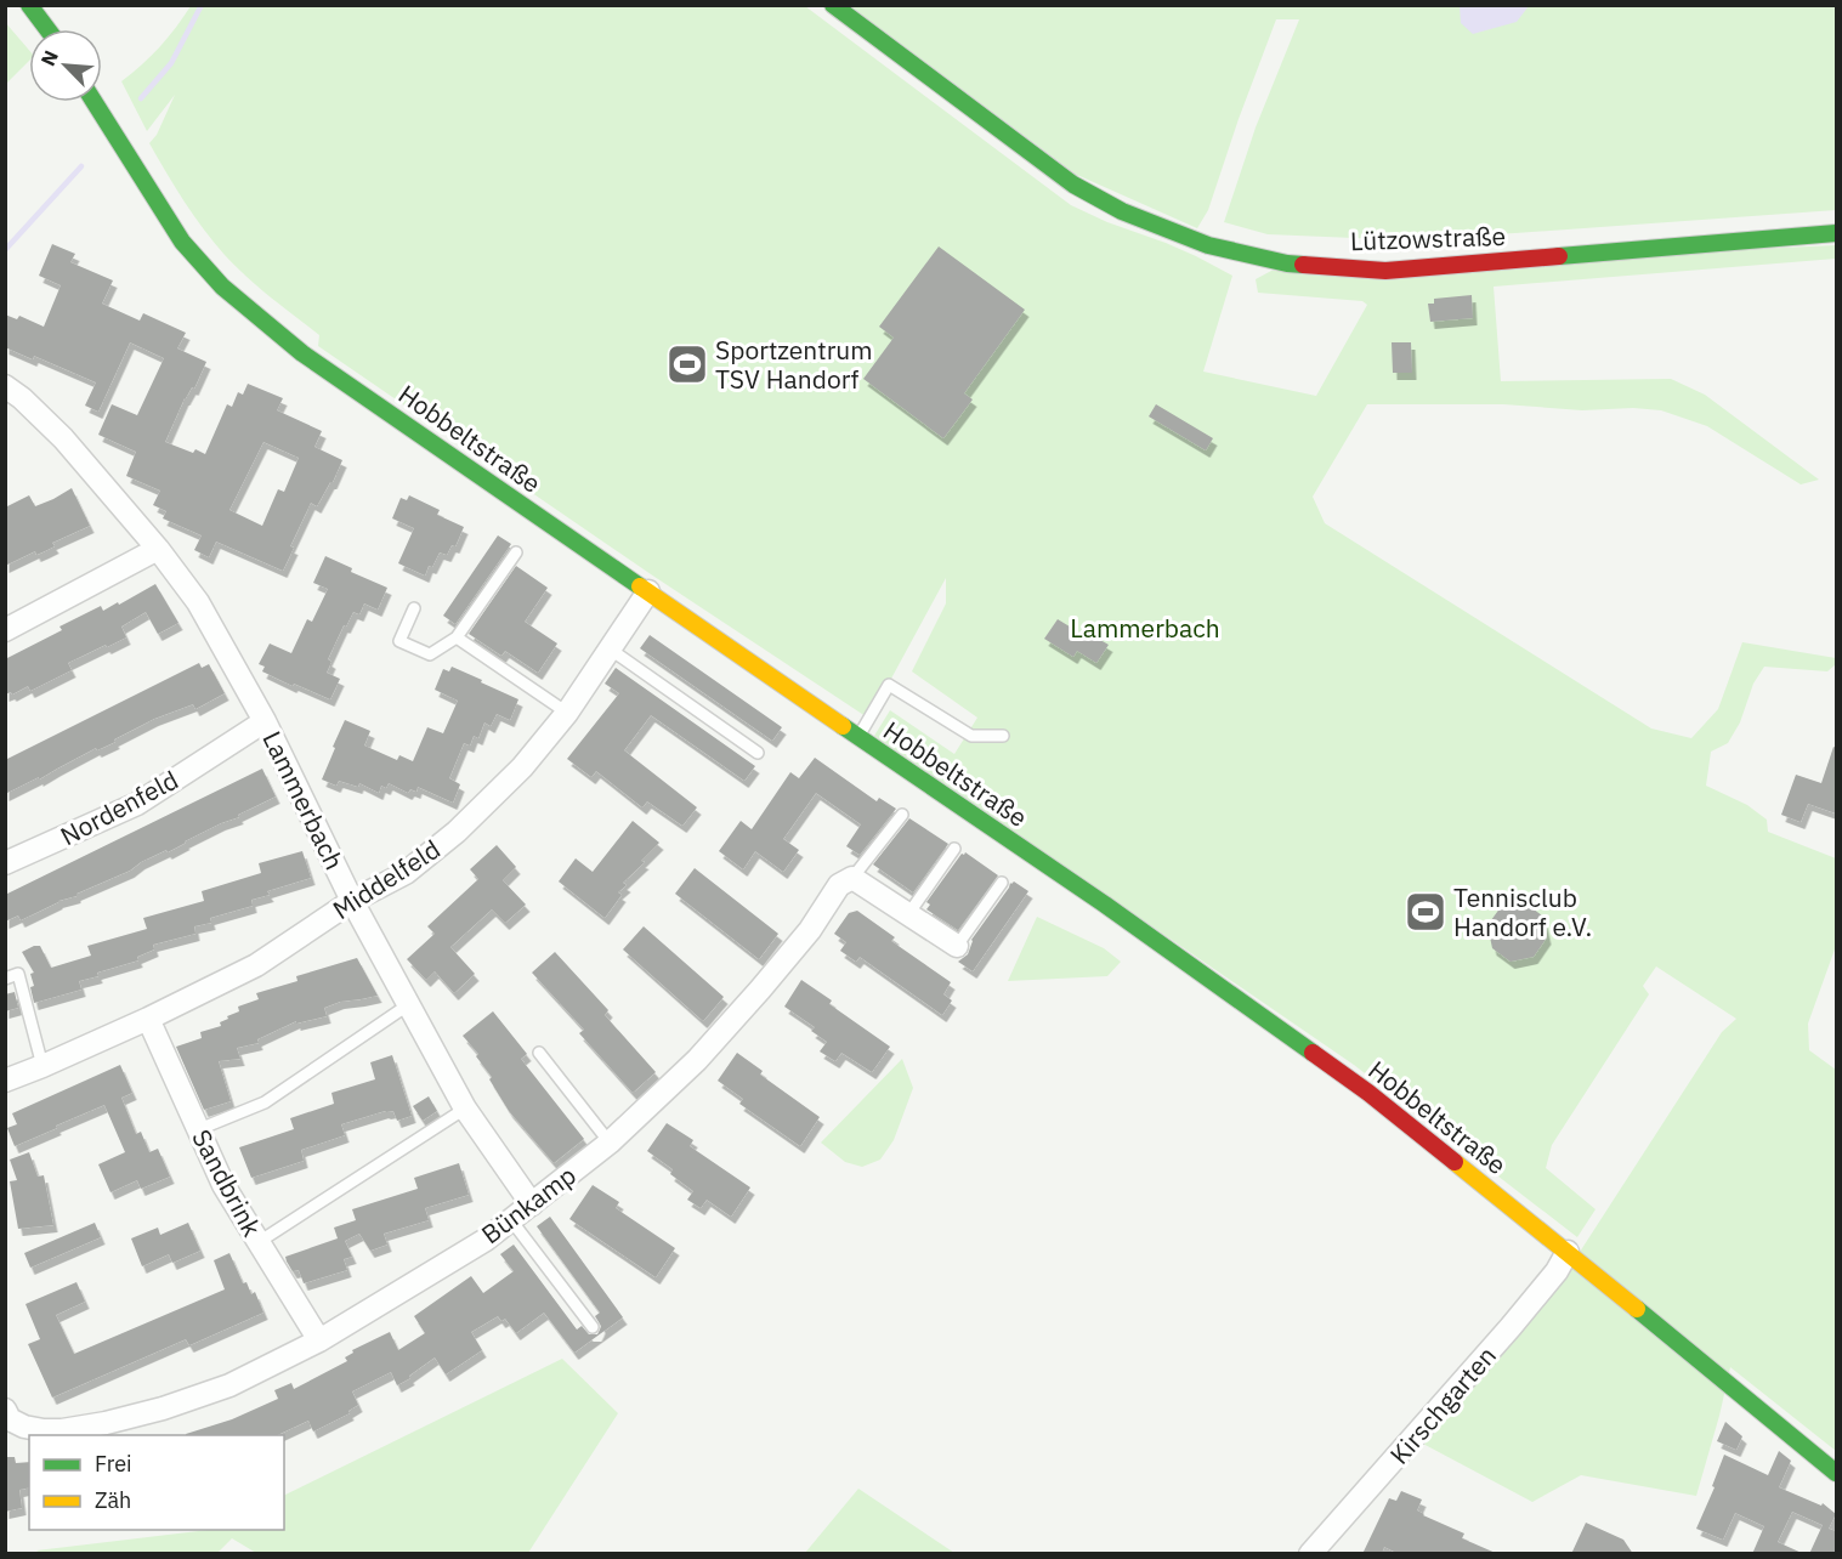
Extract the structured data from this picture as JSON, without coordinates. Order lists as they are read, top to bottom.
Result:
{
  "streets": {
    "street": [
      "Lützowstraße",
      "Hobbeltstraße",
      "Lammerbach",
      "Nordenfeld",
      "Middelfeld",
      "Sandbrink",
      "Bünkamp",
      "Kirschgarten"
    ]
  },
  "crossings": [
    ["Hobbeltstraße", "Middelfeld"],
    ["Hobbeltstraße", "Kirschgarten"],
    ["Lammerbach", "Nordenfeld"],
    ["Lammerbach", "Middelfeld"],
    ["Lammerbach", "Bünkamp"],
    ["Middelfeld", "Sandbrink"],
    ["Sandbrink", "Bünkamp"]
  ],
  "parks": ["Lammerbach"],
  "places": {
    "sports": ["Sportzentrum TSV Handorf", "Tennisclub Handorf e.V."]
  },
  "legend": ["Frei", "Zäh"],
  "north": "top left"
}
